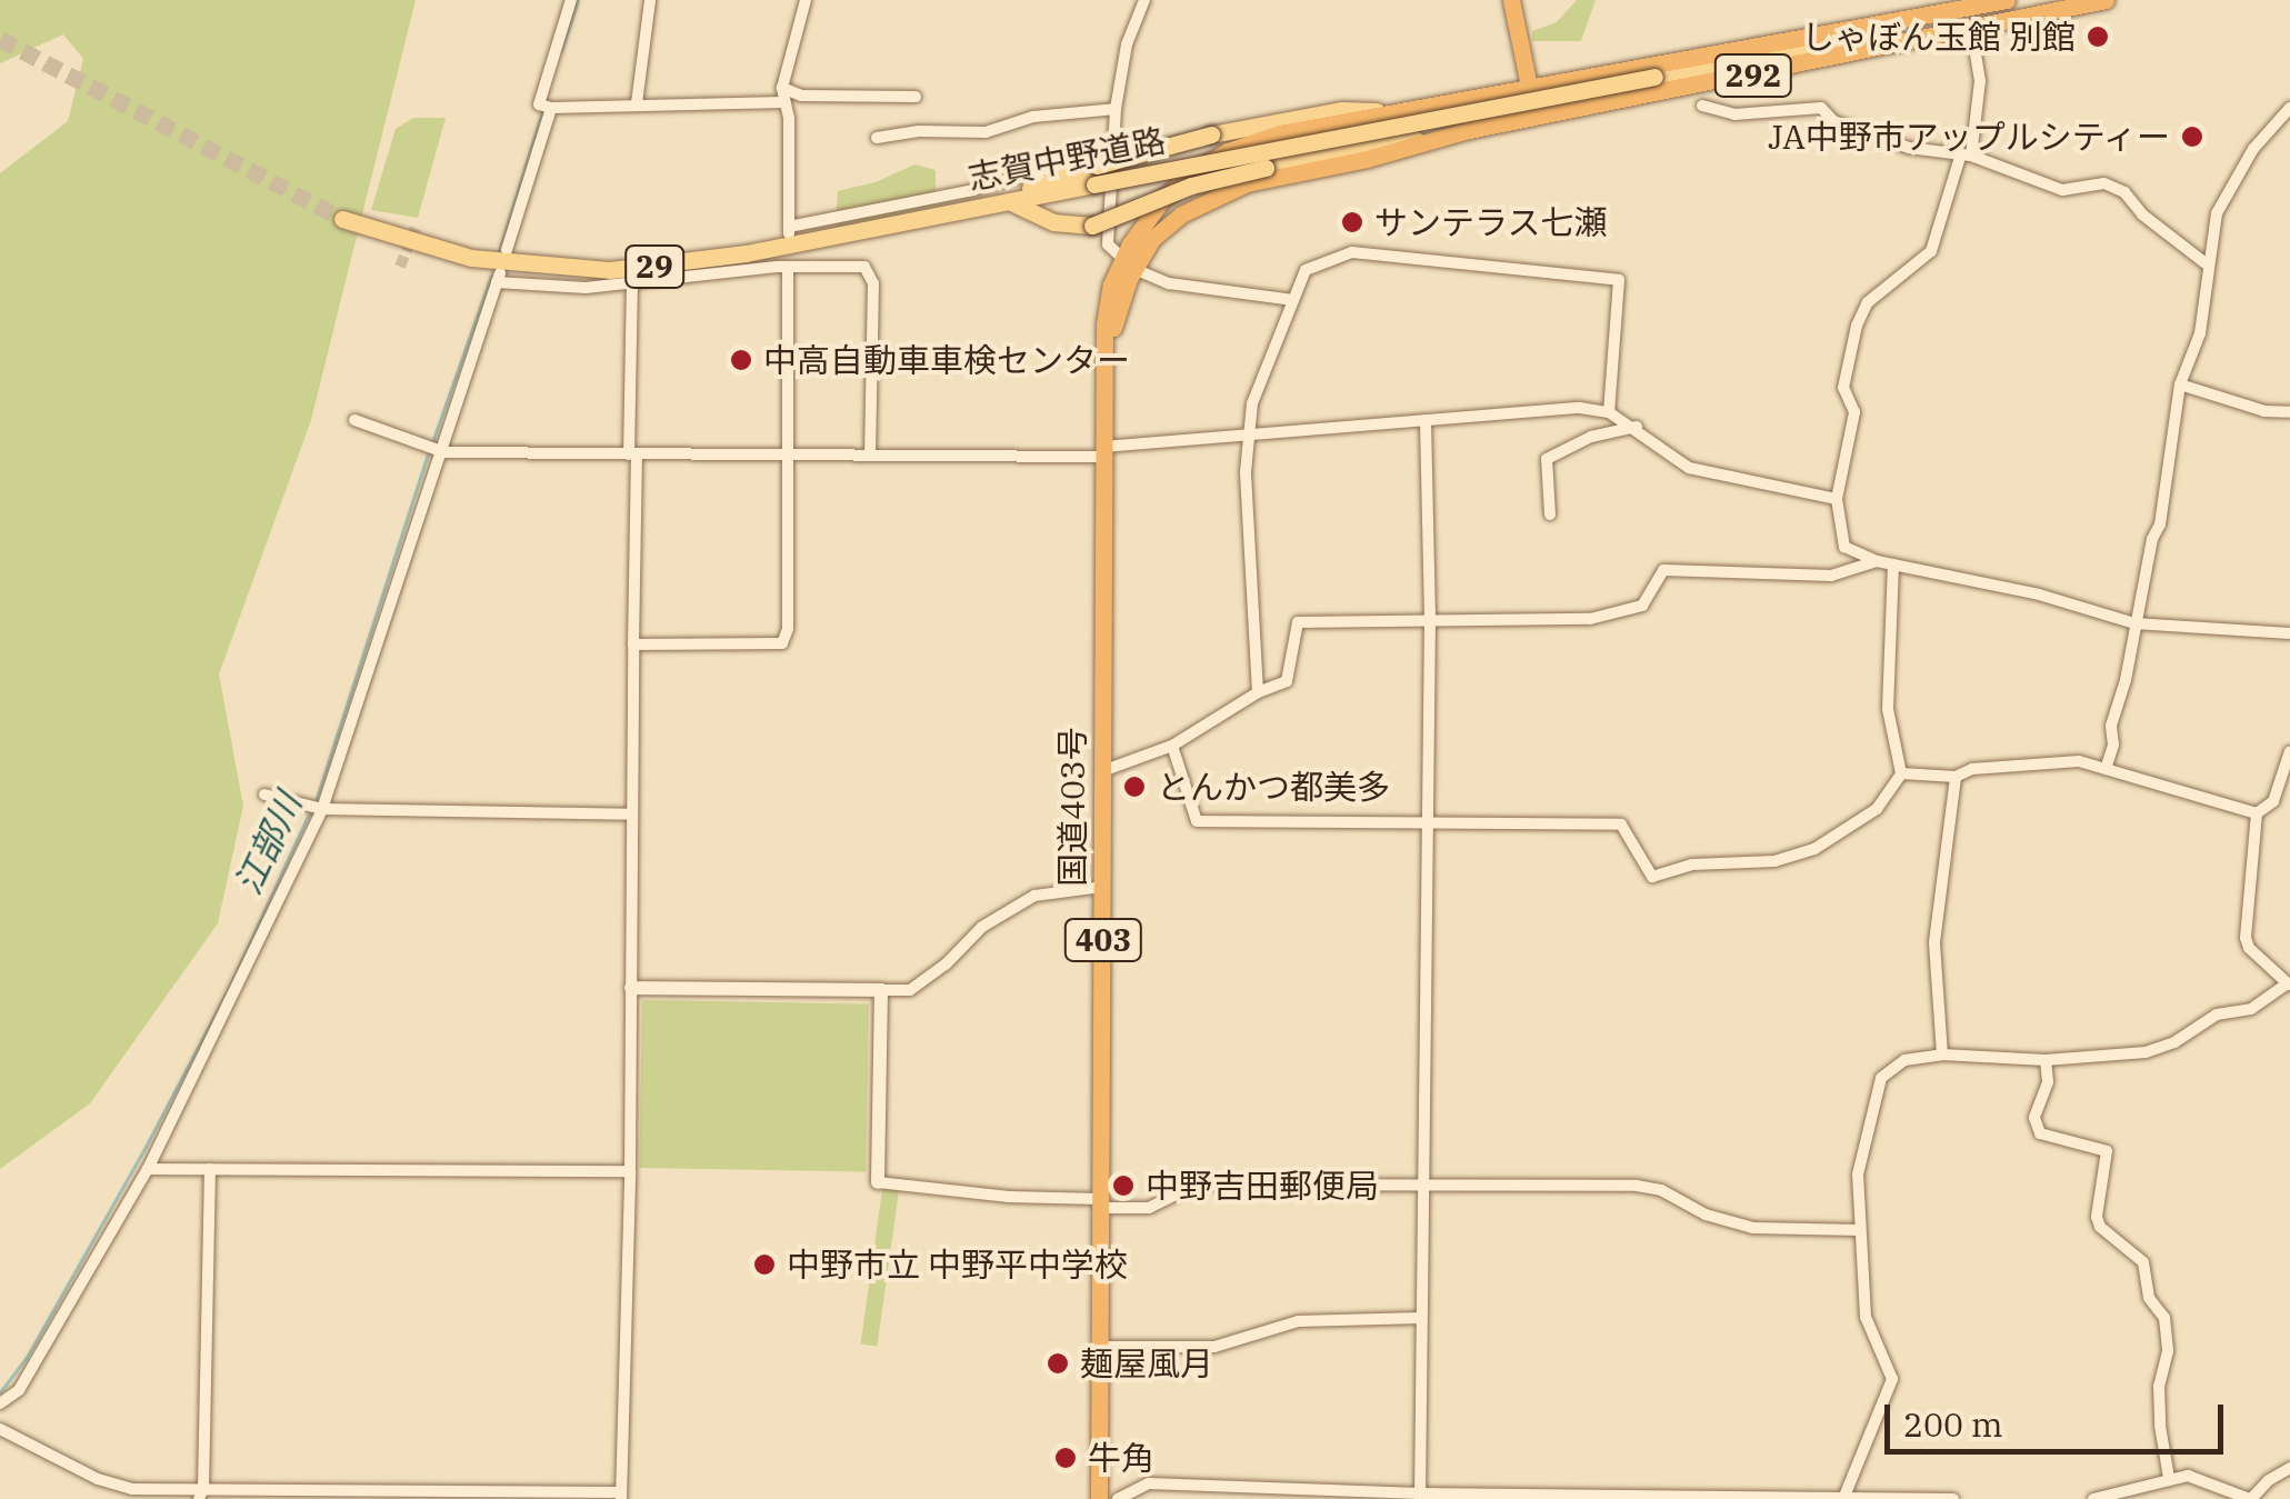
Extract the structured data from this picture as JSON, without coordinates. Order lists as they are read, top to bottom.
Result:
{
  "streets": {
    "highway": ["292", "国道403号", "403"],
    "main road": ["志賀中野道路", "29"]
  },
  "crossings": [
    ["292", "志賀中野道路"],
    ["292", "国道403号"],
    ["志賀中野道路", "29"],
    ["29", "国道403号"]
  ],
  "water": ["江部川"],
  "places": [
    "しゃぼん玉館 別館",
    "JA中野市アップルシティー",
    "サンテラス七瀬",
    "中高自動車車検センター",
    "とんかつ都美多",
    "中野吉田郵便局",
    "中野市立 中野平中学校",
    "麺屋風月",
    "牛角"
  ],
  "scale_bar": "200 m"
}
